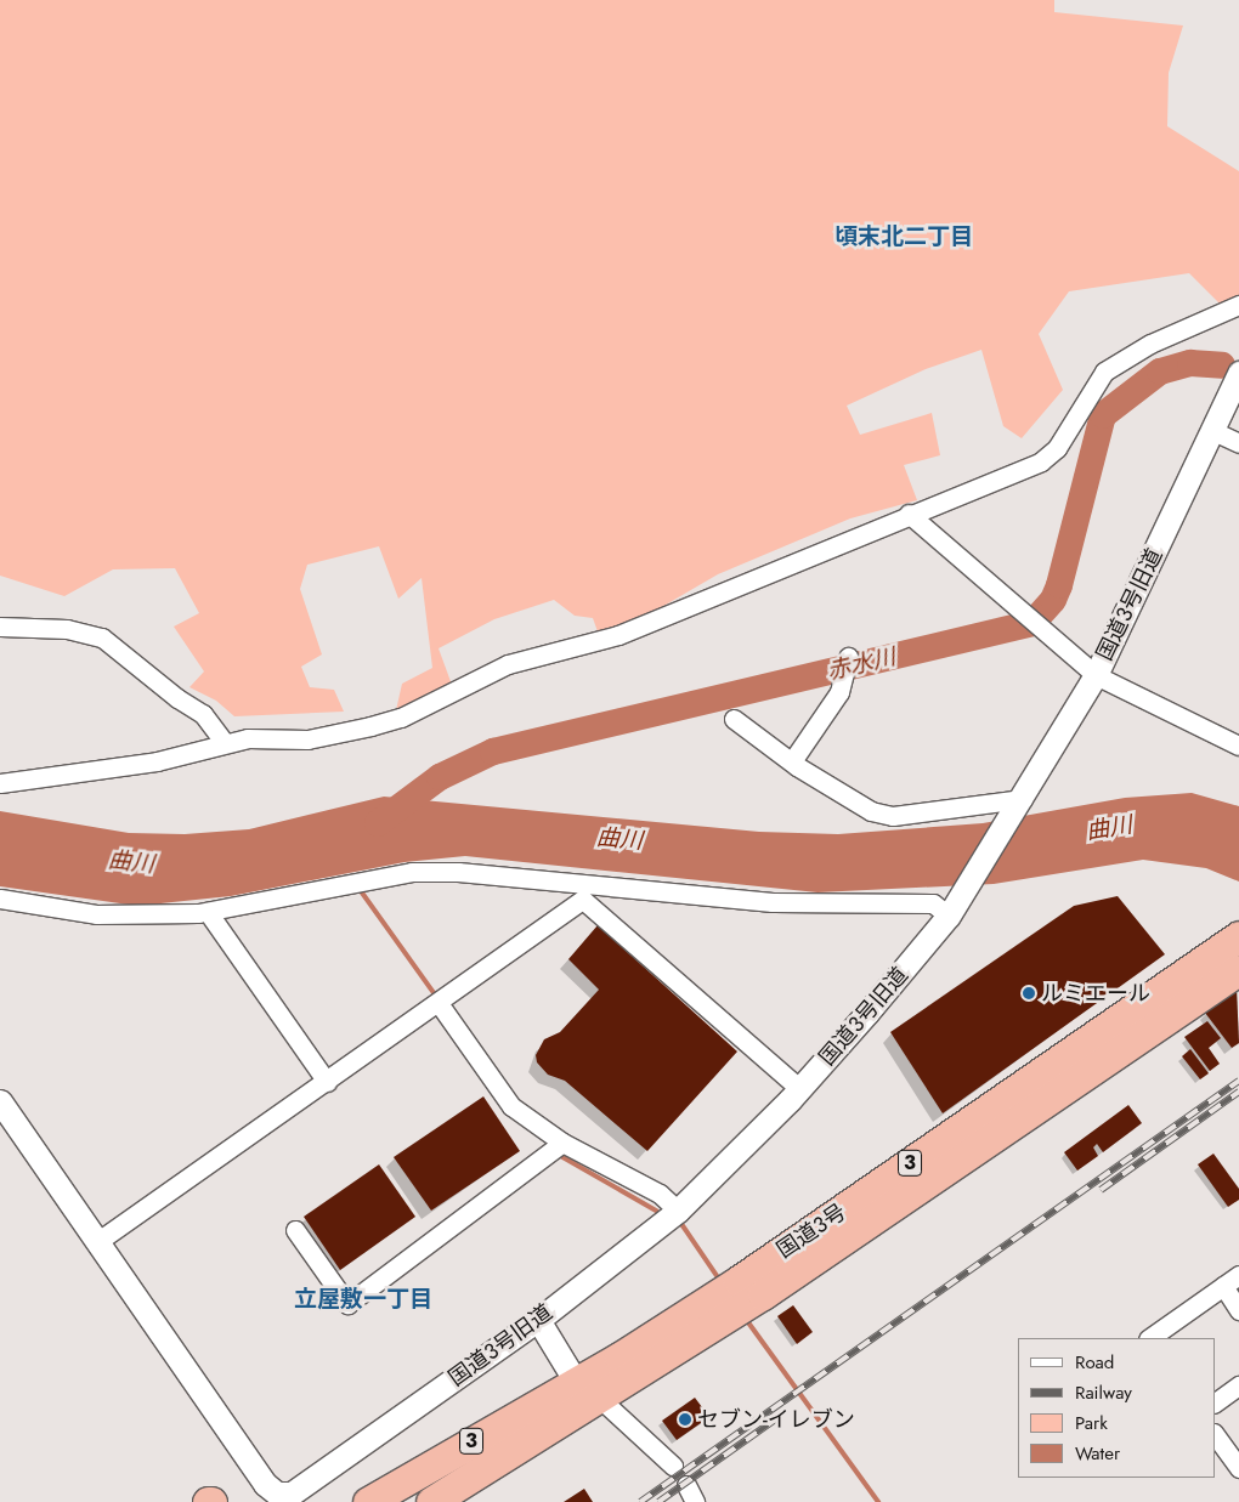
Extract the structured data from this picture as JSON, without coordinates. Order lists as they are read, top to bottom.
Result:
{
  "streets": {
    "highway": ["3", "国道3号"],
    "street": ["国道3号旧道"]
  },
  "districts": ["頃末北二丁目", "立屋敷一丁目"],
  "water": ["赤水川", "曲川"],
  "places": ["ルミエール", "セブン-イレブン"],
  "legend": [
    "Road",
    "Railway",
    "Park",
    "Water"
  ]
}
